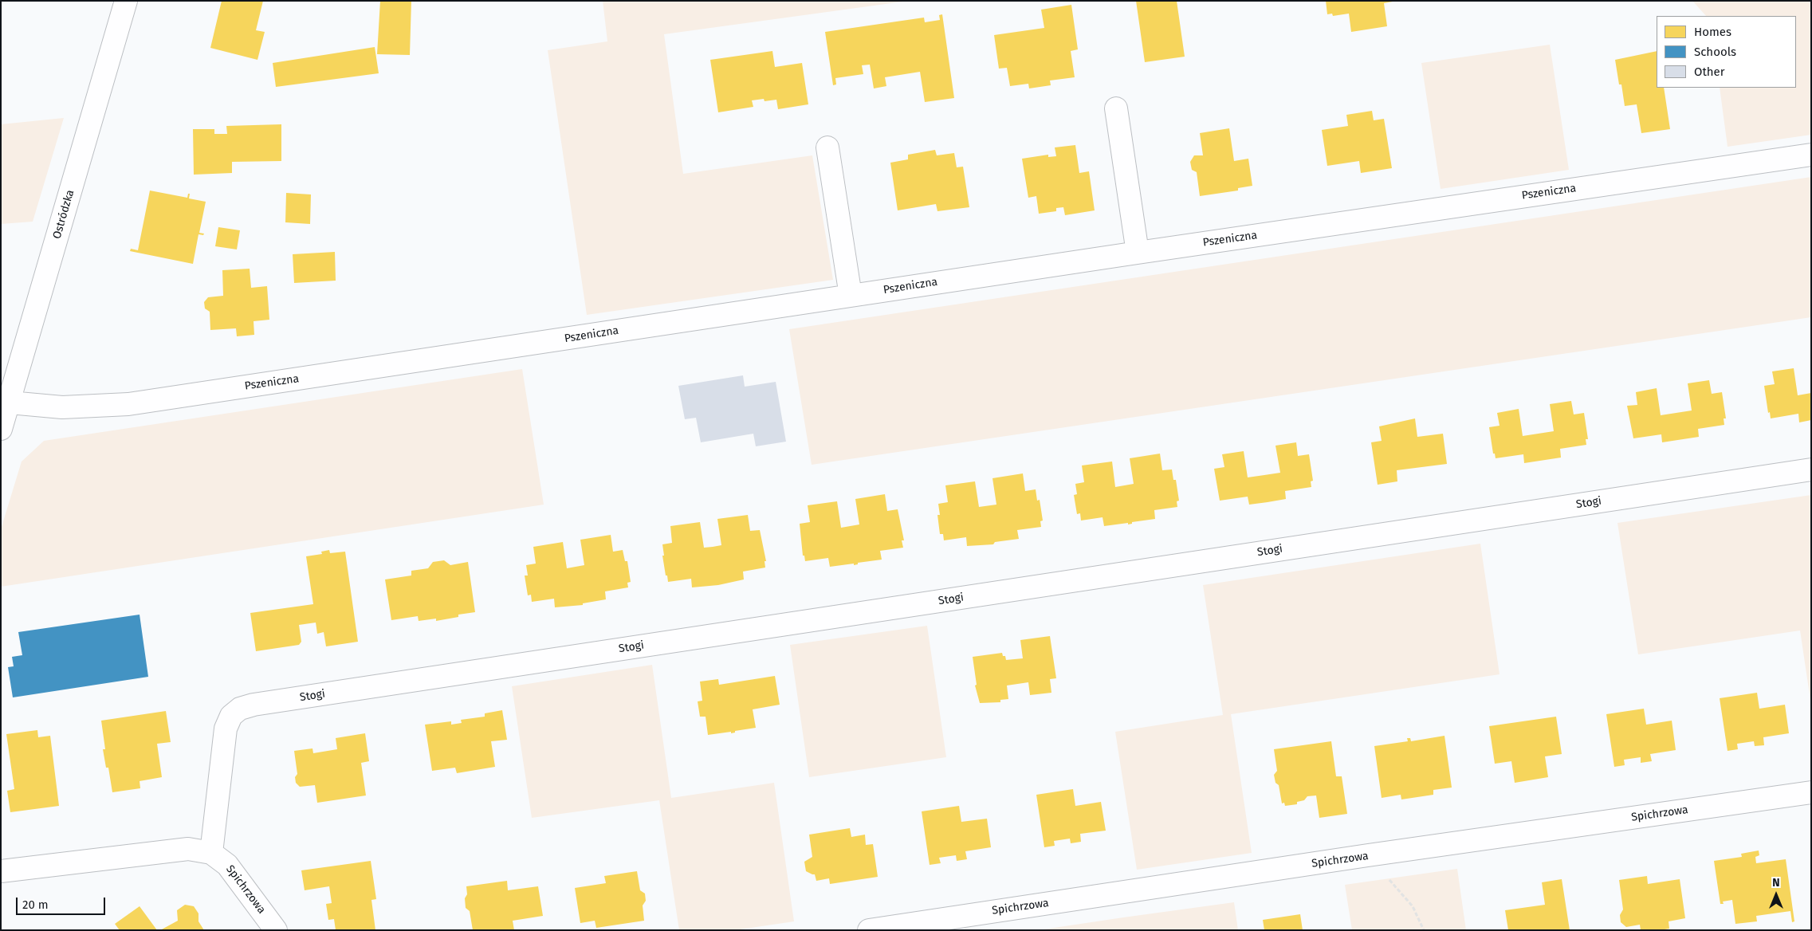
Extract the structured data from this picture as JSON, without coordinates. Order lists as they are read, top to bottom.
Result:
{
  "streets": {
    "street": [
      "Pszeniczna",
      "Ostródzka",
      "Stogi",
      "Spichrzowa"
    ]
  },
  "crossings": [
    ["Pszeniczna", "Ostródzka"],
    ["Stogi", "Spichrzowa"]
  ],
  "legend": ["Homes", "Schools", "Other"],
  "scale_bar": "20 m",
  "north": "top"
}
